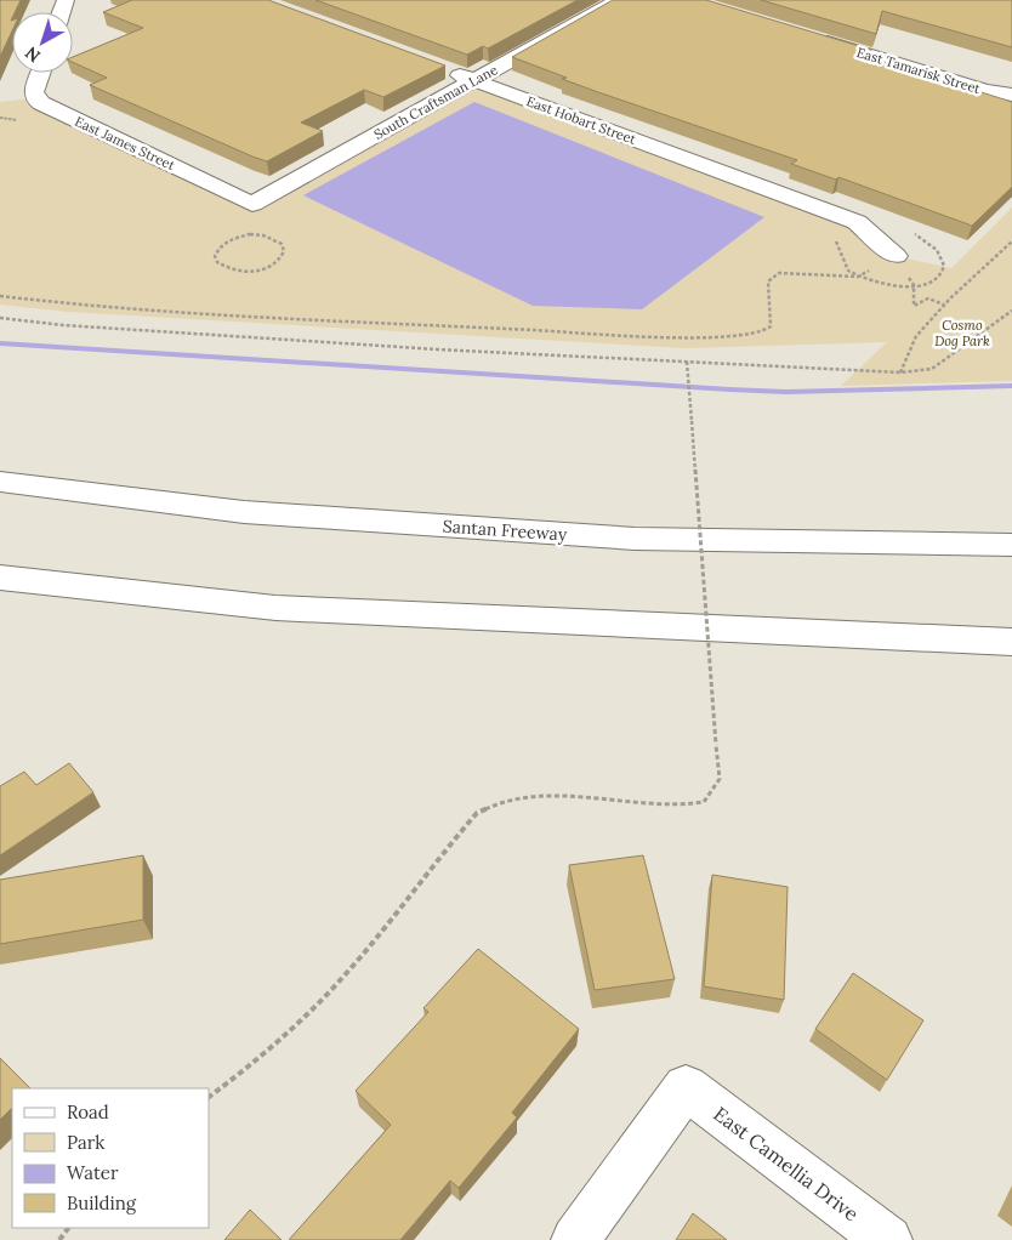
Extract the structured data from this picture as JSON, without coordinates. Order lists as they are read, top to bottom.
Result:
{
  "streets": {
    "main road": [
      "East Tamarisk Street",
      "South Craftsman Lane",
      "East Hobart Street",
      "East James Street",
      "Santan Freeway",
      "East Camellia Drive"
    ]
  },
  "crossings": [
    ["South Craftsman Lane", "East Hobart Street"],
    ["South Craftsman Lane", "East James Street"]
  ],
  "parks": ["Cosmo Dog Park"],
  "legend": [
    "Road",
    "Park",
    "Water",
    "Building"
  ],
  "north": "bottom left"
}
